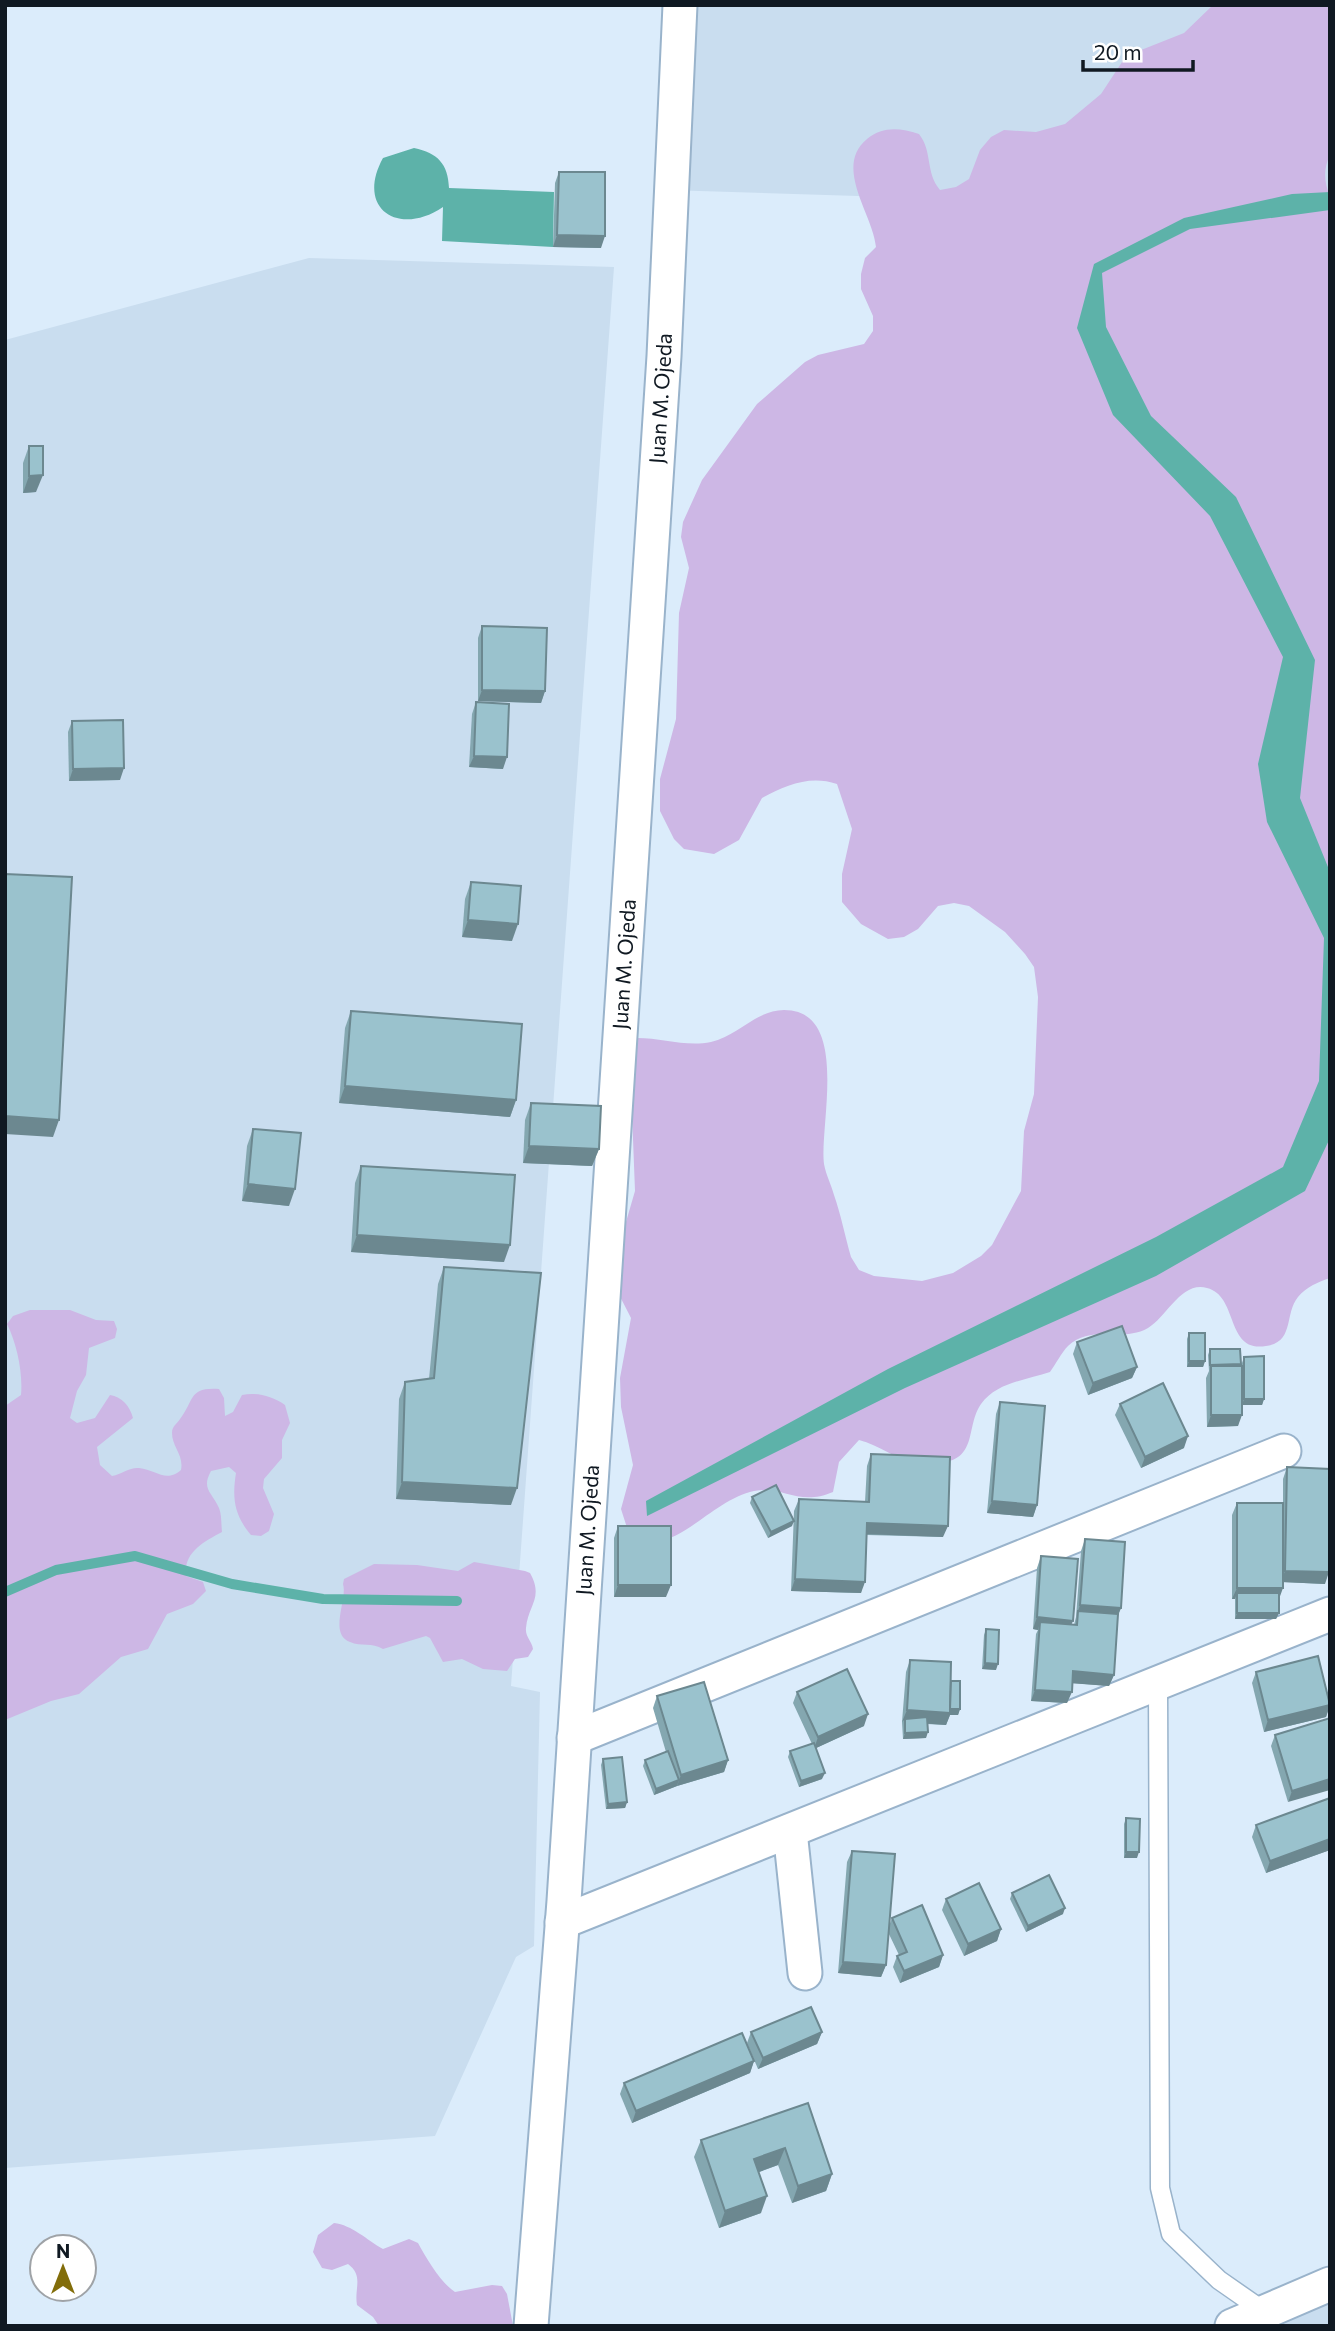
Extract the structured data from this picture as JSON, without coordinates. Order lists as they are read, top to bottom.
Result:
{
  "streets": {
    "street": ["Juan M. Ojeda"]
  },
  "scale_bar": "20 m",
  "north": "top"
}
